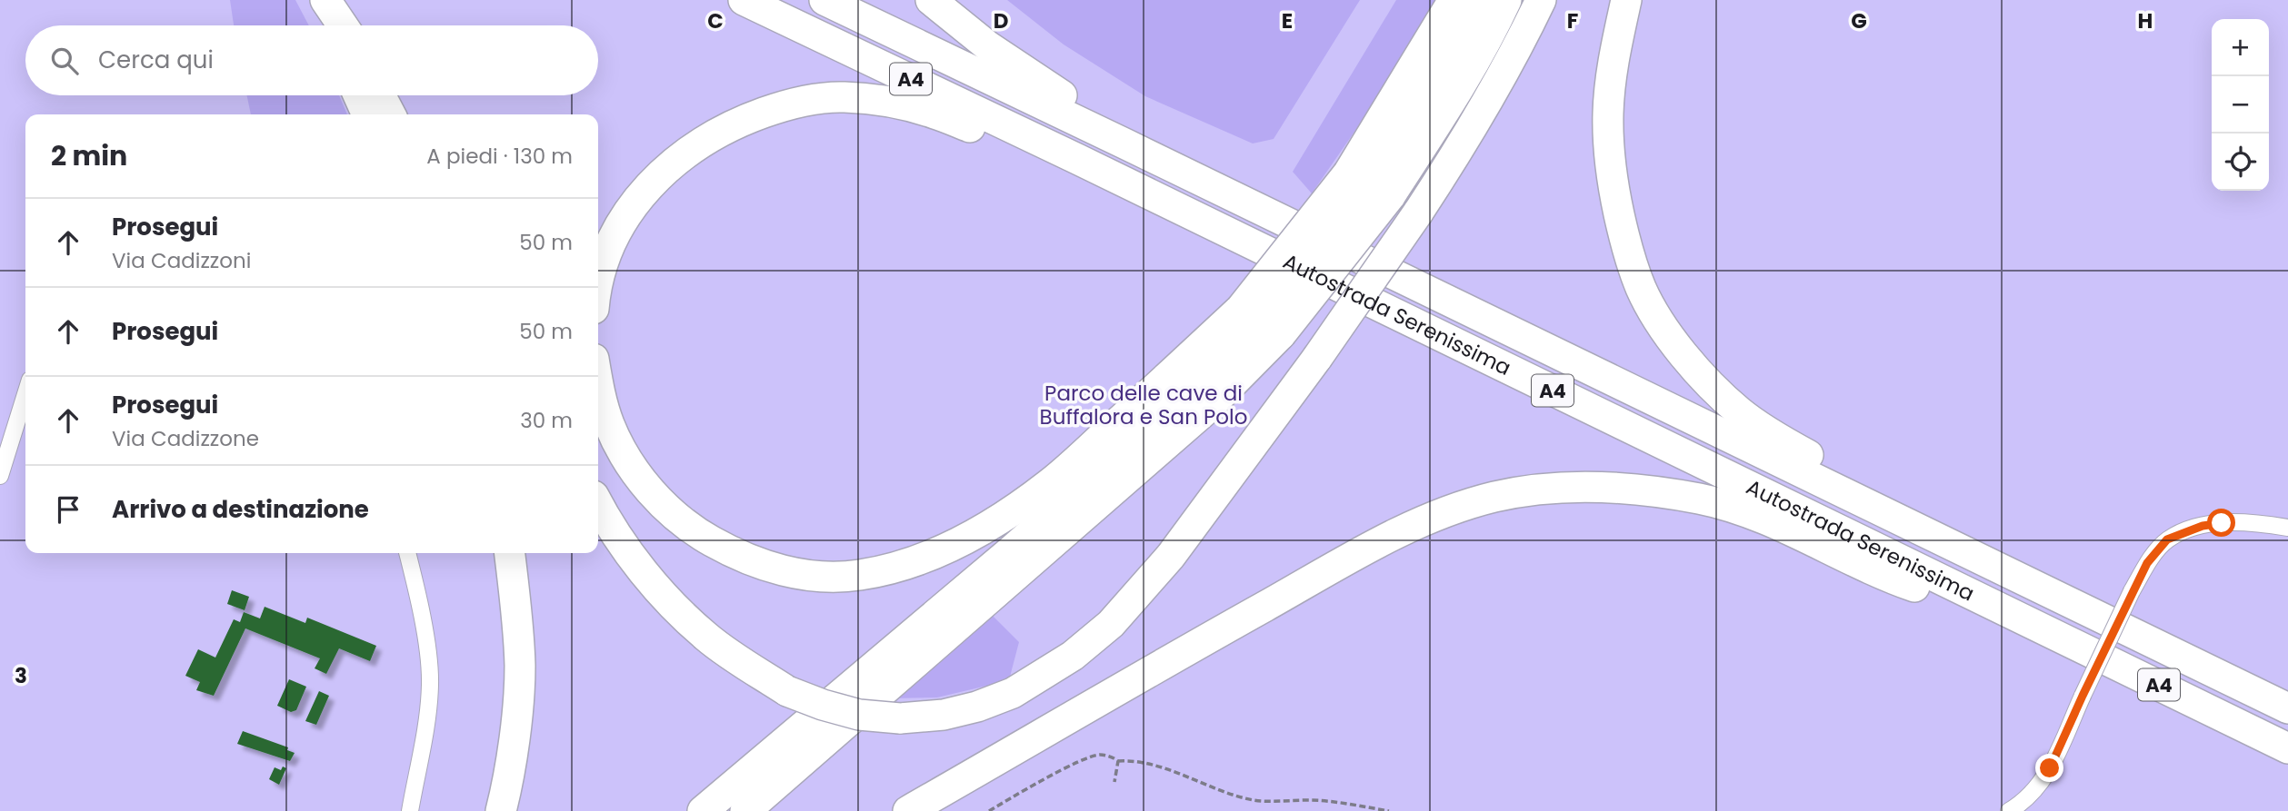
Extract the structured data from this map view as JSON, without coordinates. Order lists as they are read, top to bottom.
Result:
{
  "streets": {
    "highway": ["A4", "Autostrada Serenissima"]
  },
  "parks": ["Parco delle cave di Buffalora e San Polo"],
  "page": {
    "map_buttons": ["+", "−"],
    "search": "Cerca qui",
    "heading": ["2 min", "A piedi · 130 m"],
    "list": [
      ["Prosegui", "Via Cadizzoni", "50 m"],
      ["Prosegui", "50 m"],
      ["Prosegui", "Via Cadizzone", "30 m"],
      "Arrivo a destinazione"
    ]
  },
  "grid": {
    "columns": [
      "C",
      "D",
      "E",
      "F",
      "G",
      "H"
    ],
    "rows": ["3"]
  }
}
